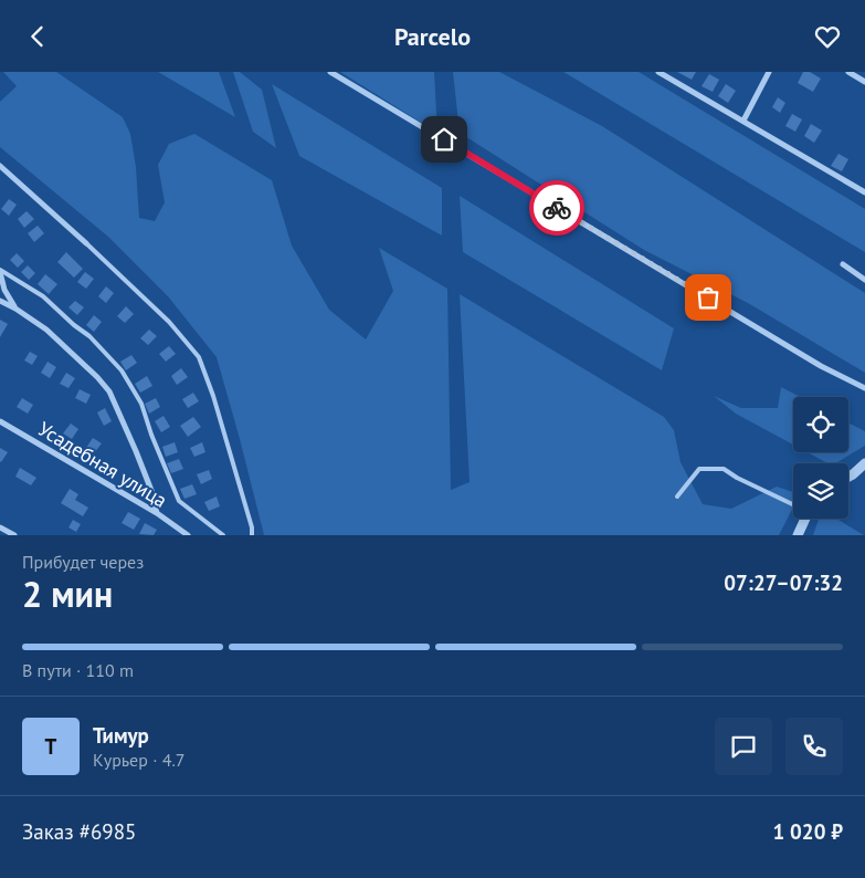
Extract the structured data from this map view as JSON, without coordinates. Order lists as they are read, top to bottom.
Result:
{
  "streets": {
    "street": ["Усадебная улица"]
  },
  "page": {
    "header": "Parcelo",
    "heading": ["2 мин", "Прибудет через", "07:27–07:32"],
    "panel": [
      "Тимур",
      "Курьер · 4.7",
      "Заказ #6985",
      "1 020 ₽"
    ],
    "bar": "В пути · 110 m",
    "round": "Т"
  }
}
